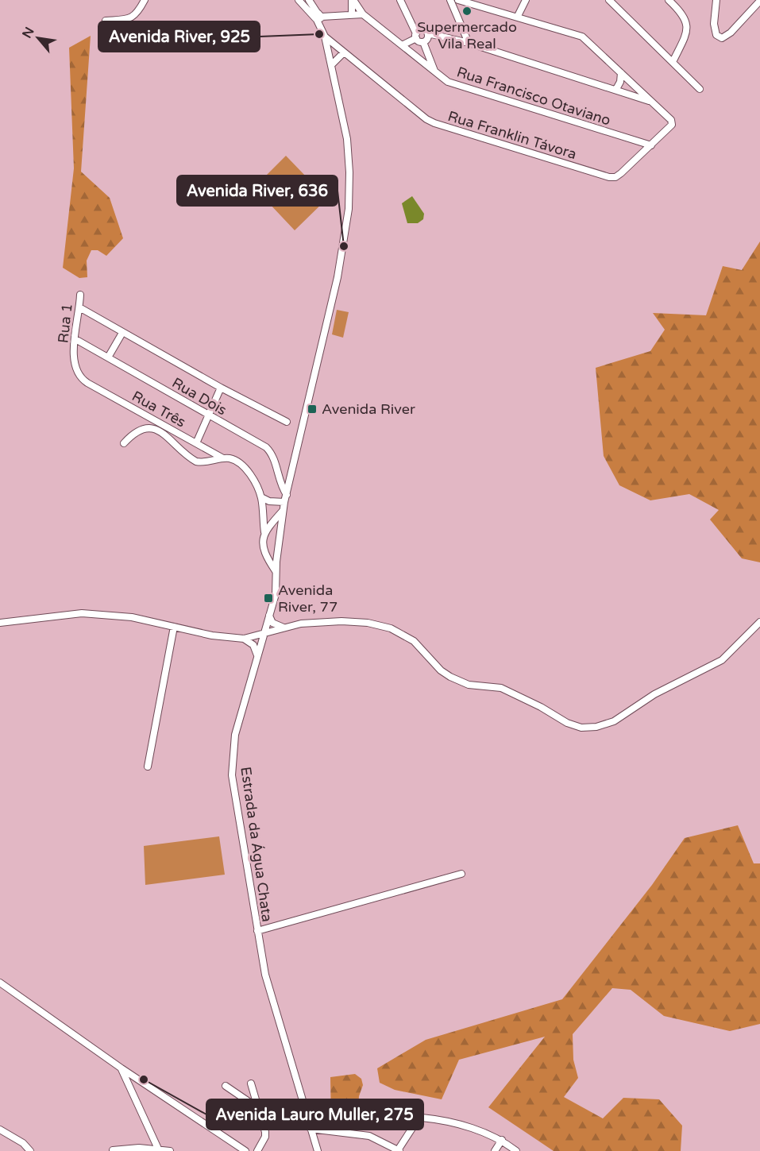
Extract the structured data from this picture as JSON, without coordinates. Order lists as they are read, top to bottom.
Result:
{
  "streets": {
    "street": [
      "Rua Francisco Otaviano",
      "Rua Franklin Távora",
      "Rua 1",
      "Rua Dois",
      "Rua Três",
      "Estrada da Água Chata"
    ]
  },
  "crossings": [
    ["Rua Francisco Otaviano", "Rua Franklin Távora"],
    ["Rua 1", "Rua Dois"],
    ["Rua 1", "Rua Três"]
  ],
  "places": {
    "other": [
      "Supermercado Vila Real",
      "Avenida River, 925",
      "Avenida River, 636",
      "Avenida Lauro Muller, 275"
    ],
    "transit": ["Avenida River", "Avenida River, 77"]
  },
  "north": "top left"
}
